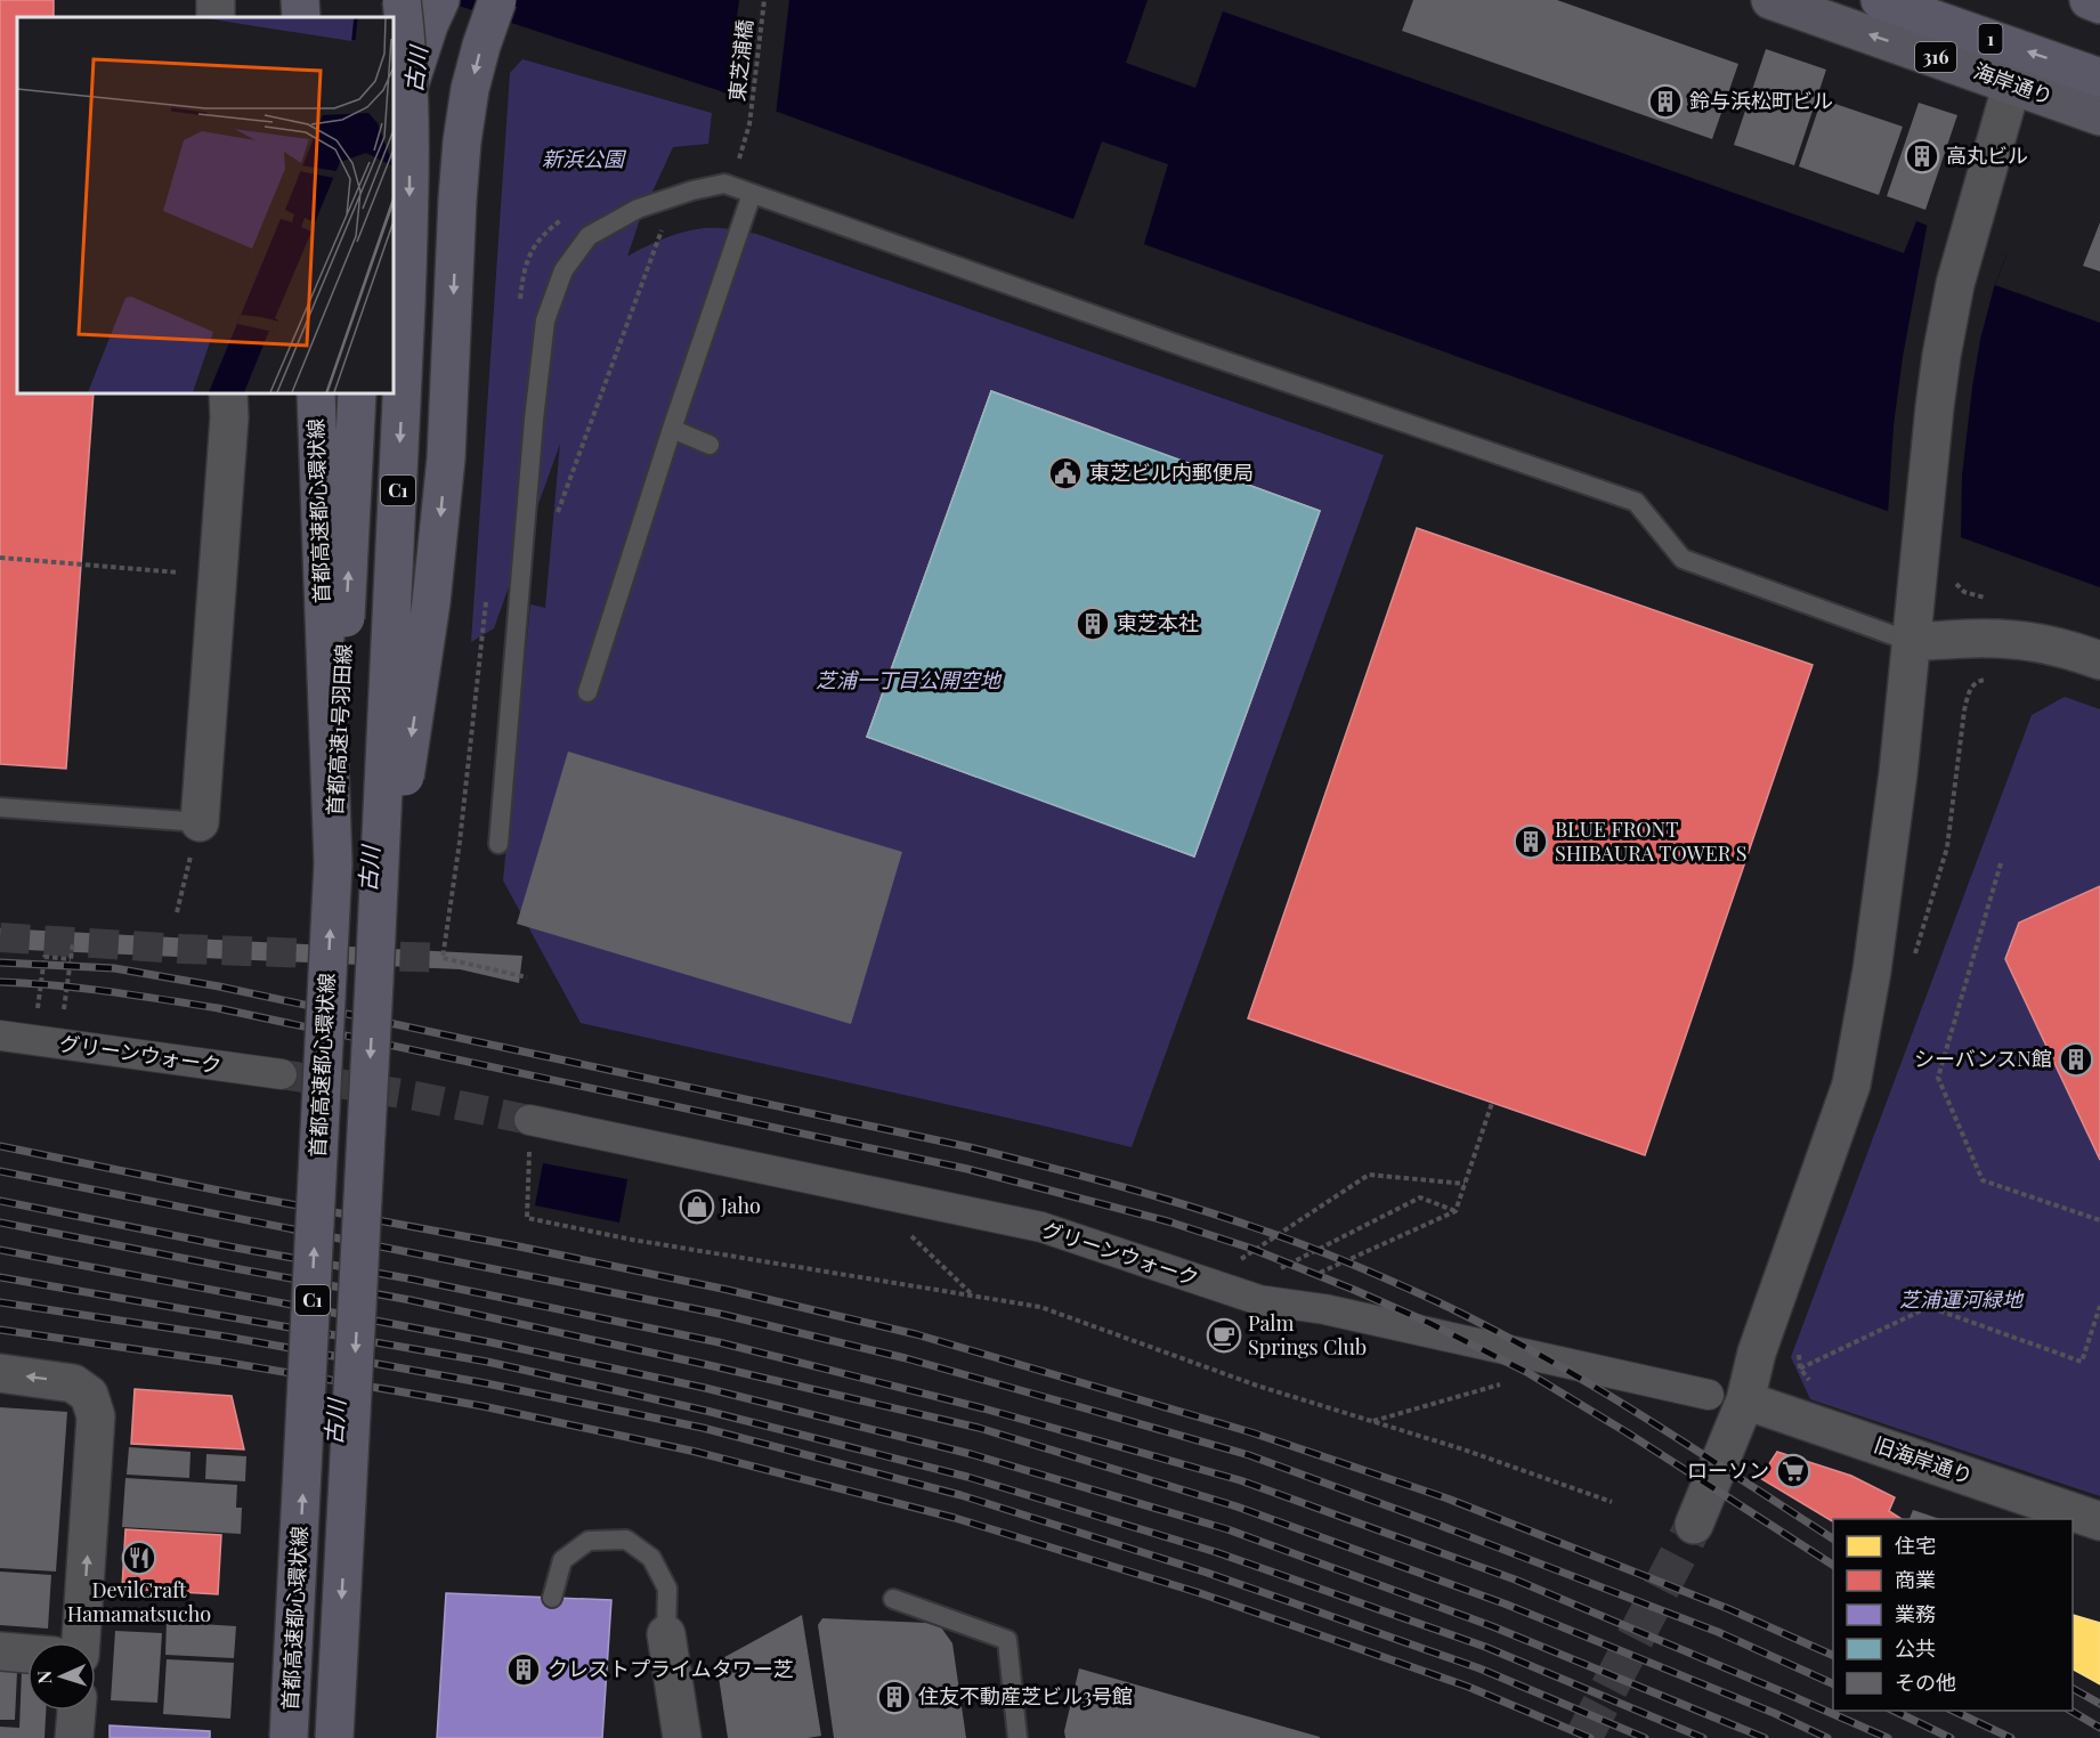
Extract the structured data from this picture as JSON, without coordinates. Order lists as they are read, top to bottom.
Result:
{
  "streets": {
    "highway": [
      "1",
      "C1",
      "首都高速都心環状線",
      "首都高速1号羽田線"
    ],
    "main road": ["316", "海岸通り"],
    "street": ["グリーンウォーク", "旧海岸通り"],
    "path": ["東芝浦橋"]
  },
  "crossings": [
    ["首都高速都心環状線", "首都高速1号羽田線"]
  ],
  "one_way": ["海岸通り"],
  "water": ["古川"],
  "parks": ["新浜公園", "芝浦一丁目公開空地", "芝浦運河緑地"],
  "places": {
    "building": [
      "鈴与浜松町ビル",
      "高丸ビル",
      "東芝本社",
      "BLUE FRONT SHIBAURA TOWER S",
      "シーバンスN館",
      "クレストプライムタワー芝",
      "住友不動産芝ビル3号館"
    ],
    "public building": ["東芝ビル内郵便局"],
    "shop": ["Jaho"],
    "cafe": ["Palm Springs Club"],
    "supermarket": ["ローソン"],
    "restaurant": ["DevilCraft Hamamatsucho"]
  },
  "legend": [
    "住宅",
    "商業",
    "業務",
    "公共",
    "その他"
  ],
  "north": "left"
}
